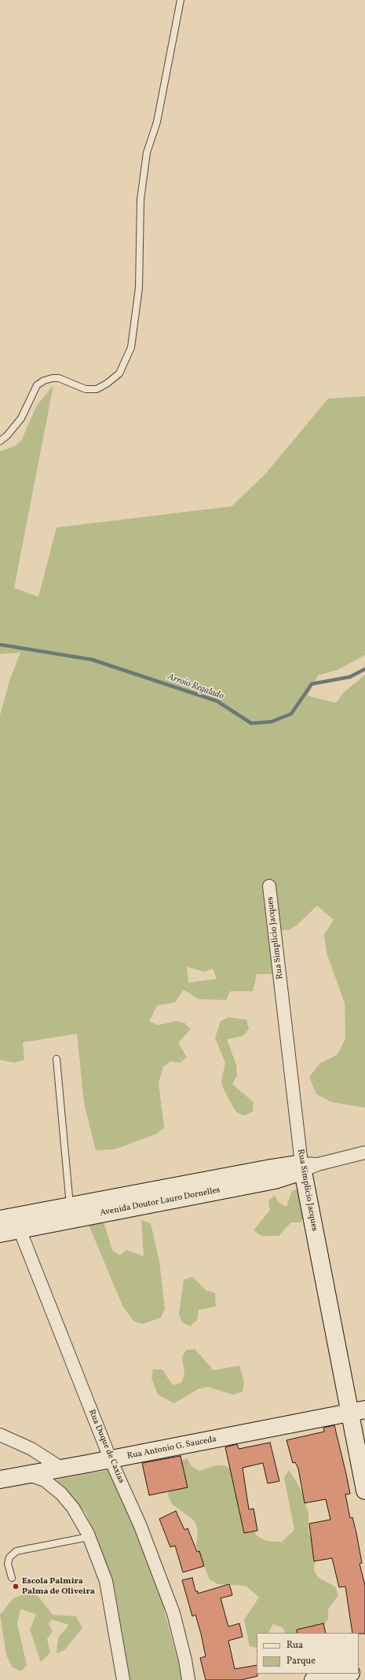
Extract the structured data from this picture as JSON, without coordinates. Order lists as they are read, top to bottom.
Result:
{
  "streets": {
    "street": [
      "Rua Simplicio Jacques",
      "Avenida Doutor Lauro Dornelles",
      "Rua Duque de Caxias",
      "Rua Antonio G. Sauceda"
    ]
  },
  "crossings": [
    ["Rua Simplicio Jacques", "Avenida Doutor Lauro Dornelles"],
    ["Rua Simplicio Jacques", "Rua Antonio G. Sauceda"],
    ["Avenida Doutor Lauro Dornelles", "Rua Duque de Caxias"],
    ["Rua Duque de Caxias", "Rua Antonio G. Sauceda"]
  ],
  "water": ["Arroio Regalado"],
  "places": ["Escola Palmira Palma de Oliveira"],
  "legend": ["Rua", "Parque"]
}
